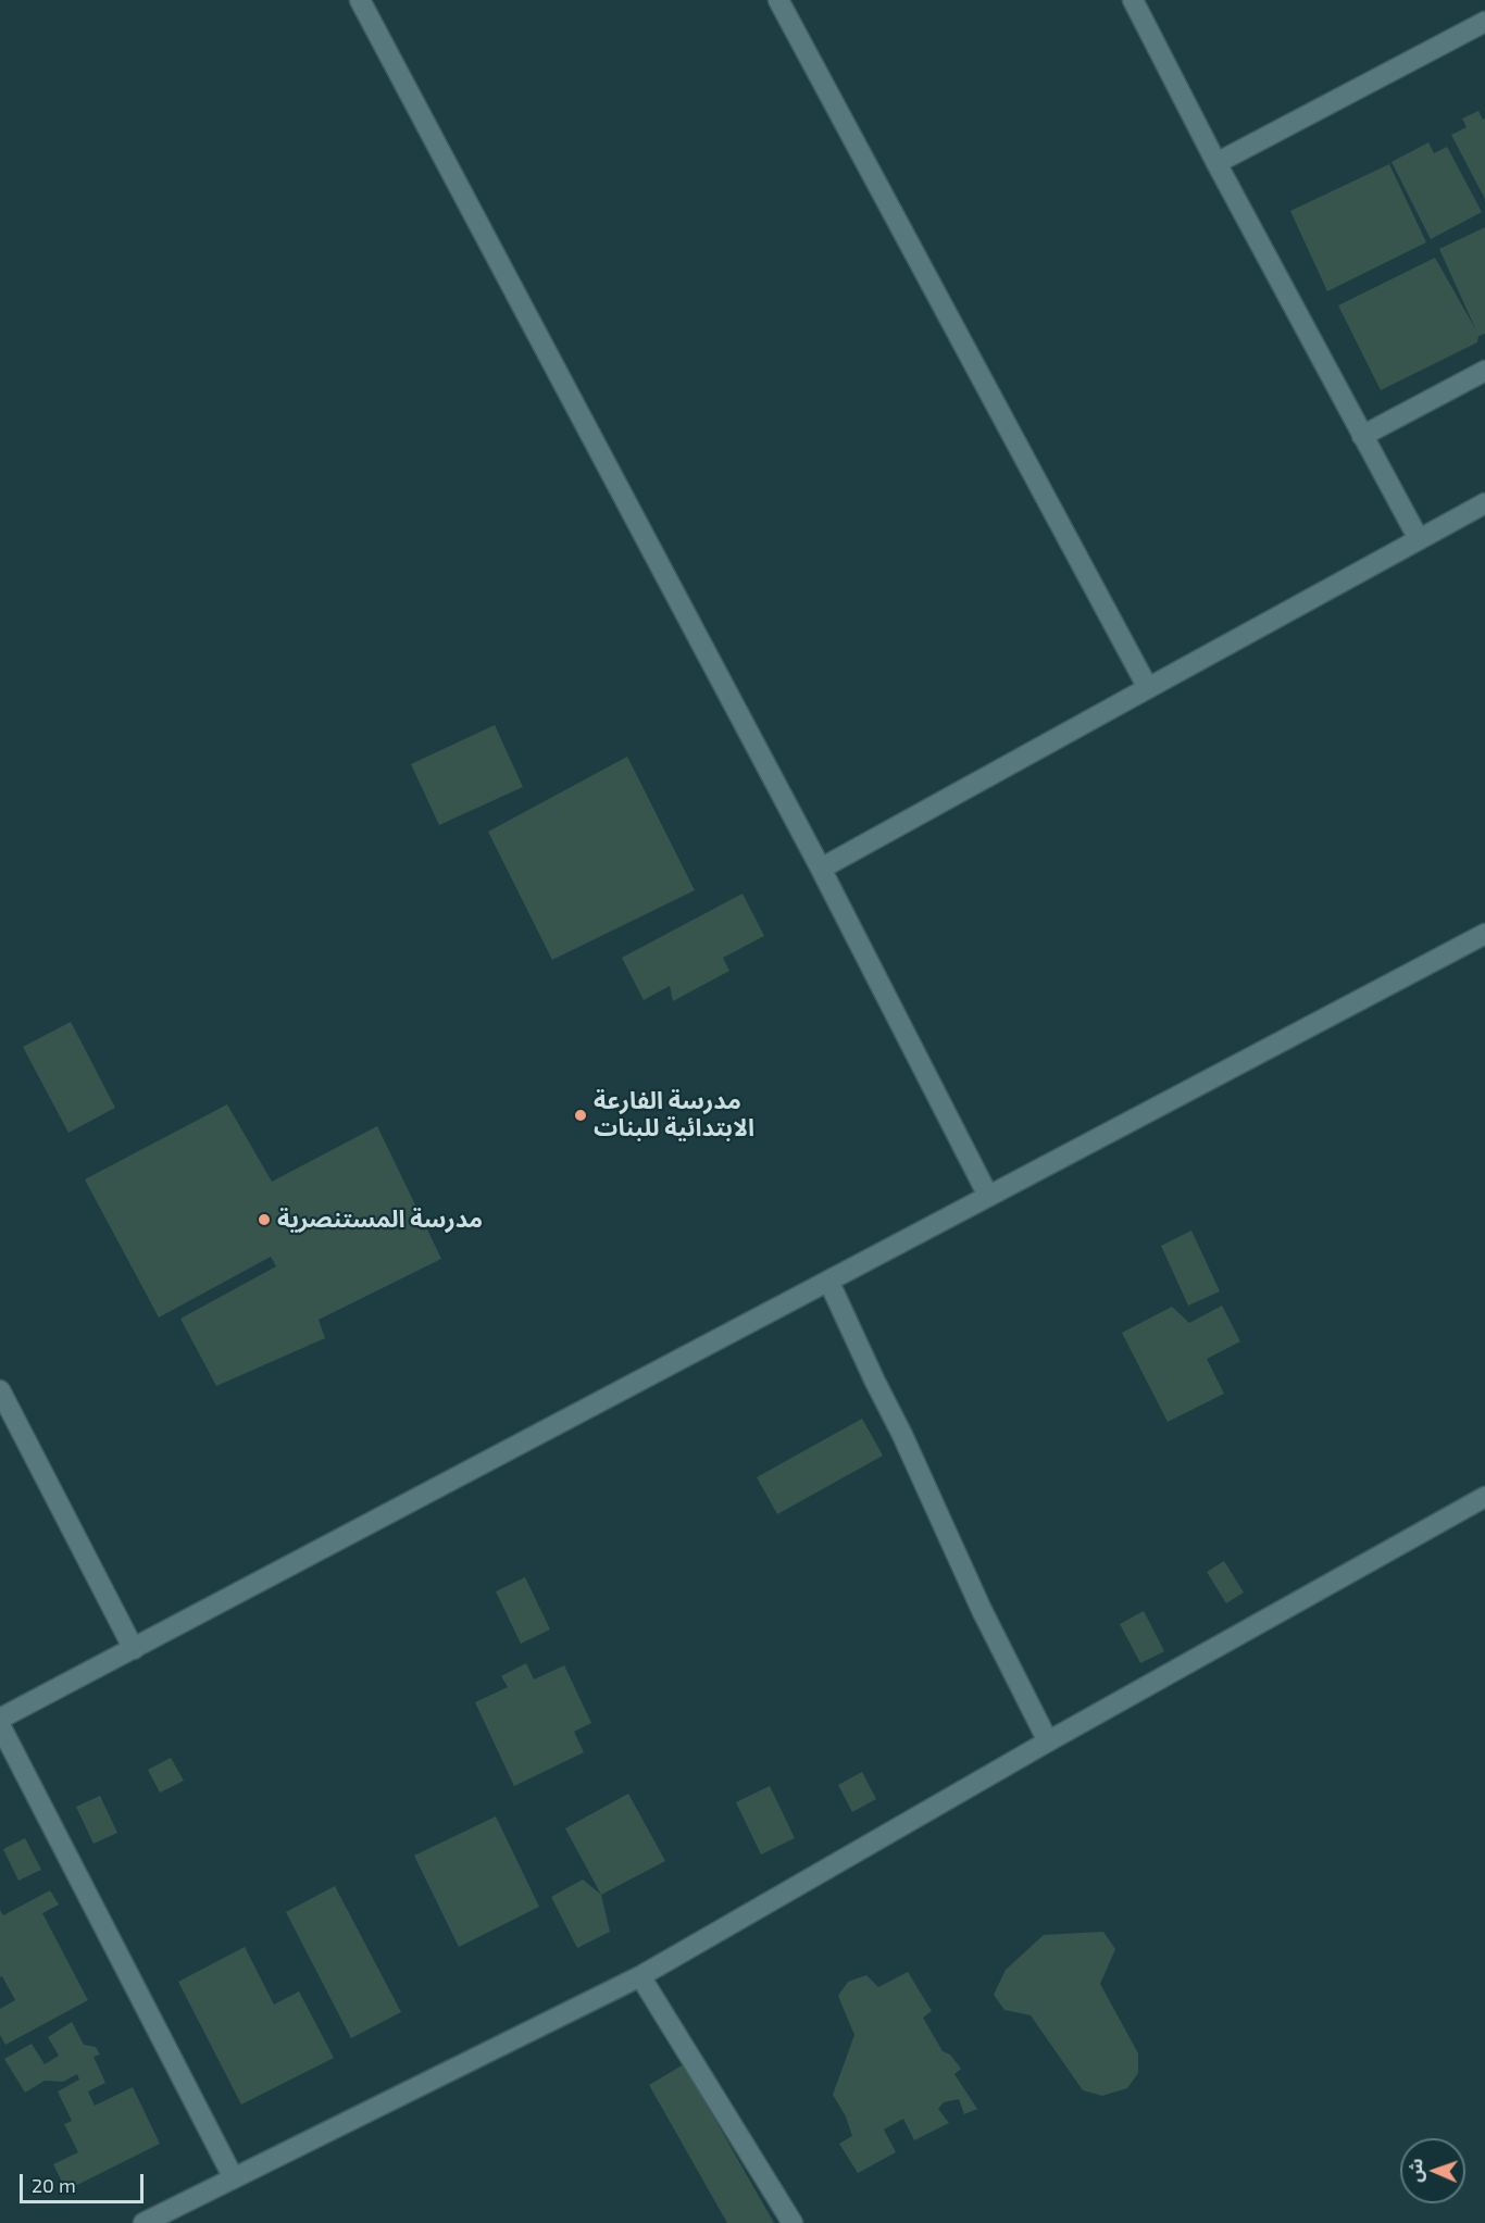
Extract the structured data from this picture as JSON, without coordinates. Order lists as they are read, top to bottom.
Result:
{
  "places": ["مدرسة الفارعة الابتدائية للبنات", "مدرسة المستنصرية"],
  "scale_bar": "20 m",
  "north": "left"
}
